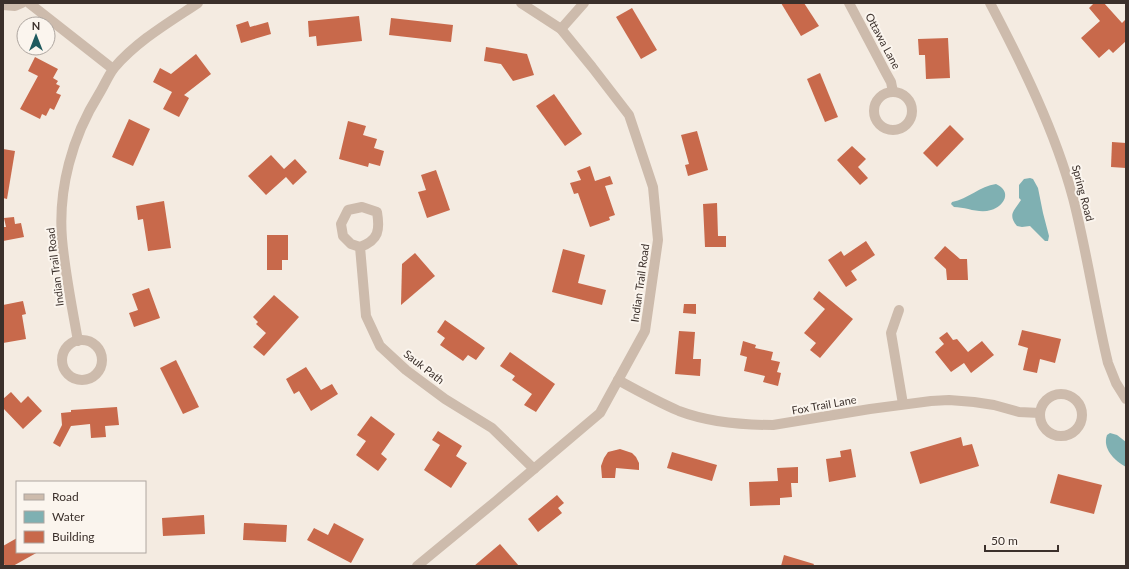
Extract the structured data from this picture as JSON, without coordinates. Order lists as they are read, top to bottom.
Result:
{
  "streets": {
    "street": [
      "Ottawa Lane",
      "Spring Road",
      "Indian Trail Road",
      "Sauk Path",
      "Fox Trail Lane"
    ]
  },
  "crossings": [
    ["Indian Trail Road", "Sauk Path"],
    ["Indian Trail Road", "Fox Trail Lane"]
  ],
  "legend": ["Road", "Water", "Building"],
  "scale_bar": "50 m",
  "north": "top"
}
